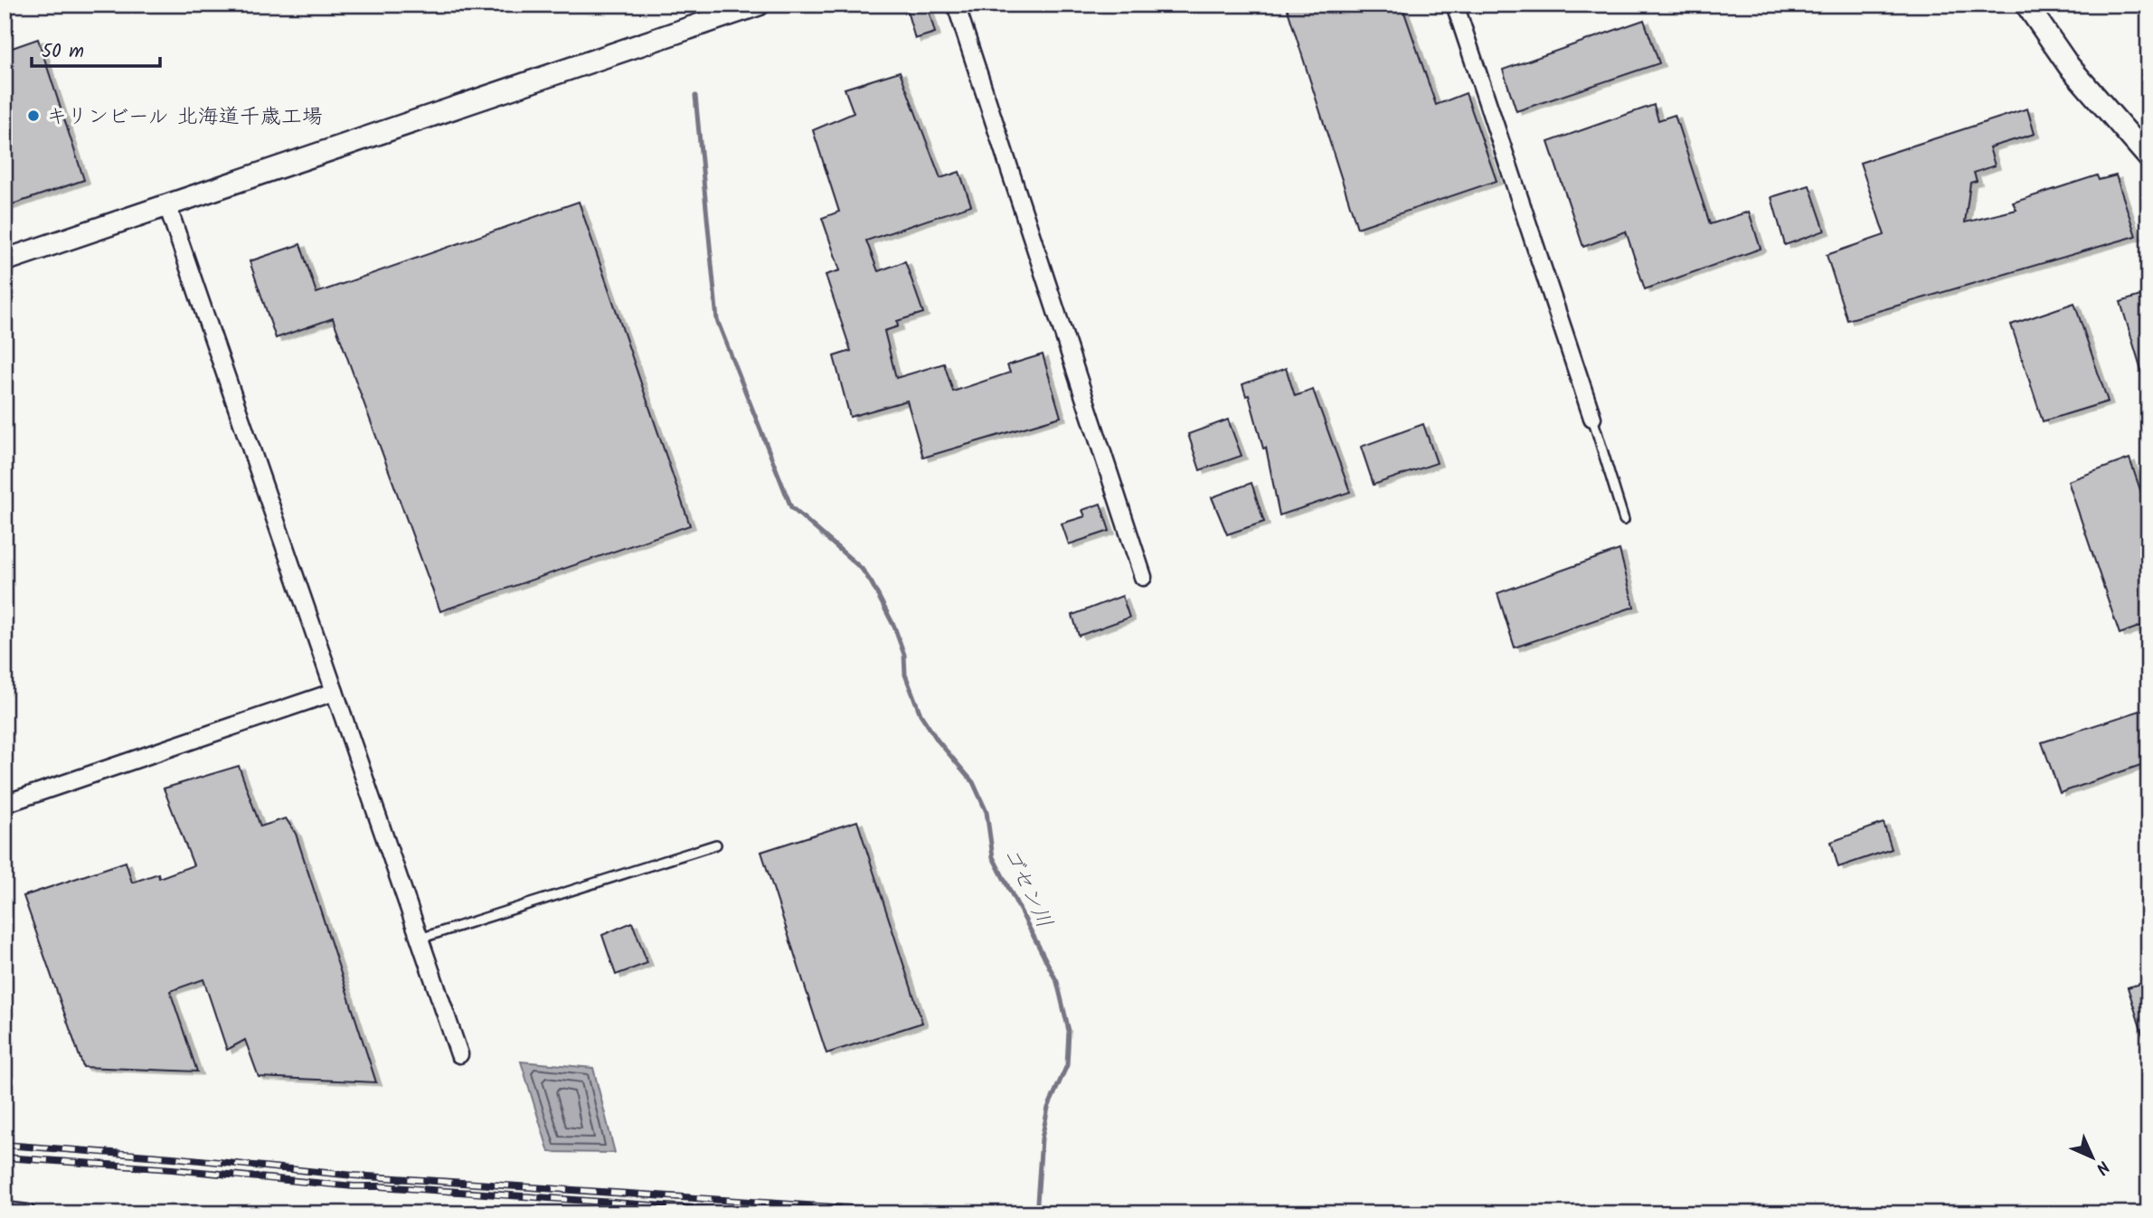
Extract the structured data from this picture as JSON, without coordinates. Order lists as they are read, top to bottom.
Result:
{
  "water": ["ゴセン川"],
  "places": ["キリンビール 北海道千歳工場"],
  "scale_bar": "50 m",
  "north": "bottom right"
}
